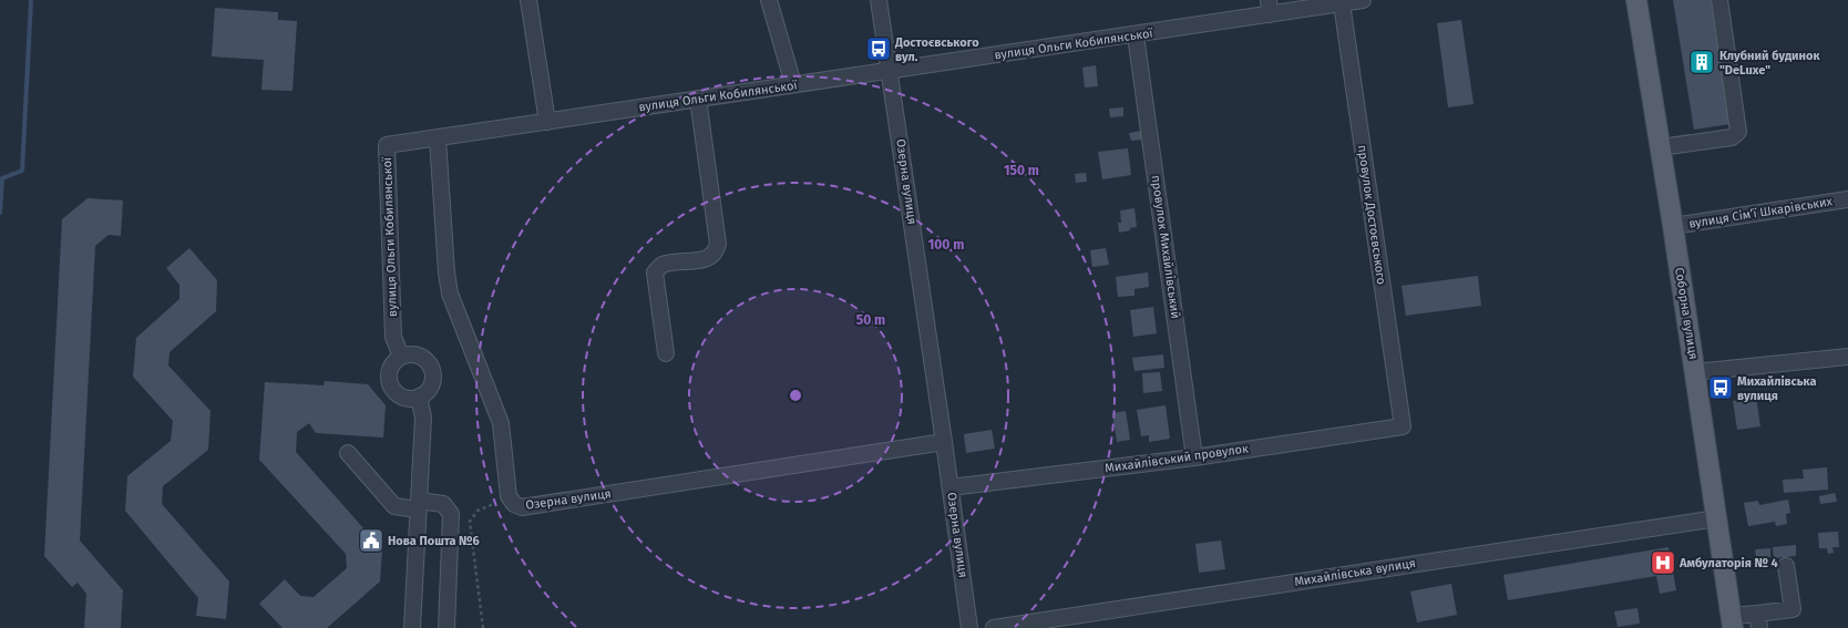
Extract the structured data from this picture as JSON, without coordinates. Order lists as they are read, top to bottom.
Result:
{
  "streets": {
    "main road": ["Соборна вулиця"],
    "street": [
      "вулиця Ольги Кобилянської",
      "Озерна вулиця",
      "вулиця Сімʼї Шкарівських",
      "провулок Достоєвського",
      "провулок Михайлівський",
      "Михайлівський провулок",
      "Михайлівська вулиця"
    ]
  },
  "crossings": [
    ["вулиця Ольги Кобилянської", "Озерна вулиця"],
    ["вулиця Ольги Кобилянської", "провулок Достоєвського"],
    ["вулиця Ольги Кобилянської", "провулок Михайлівський"],
    ["Озерна вулиця", "Михайлівський провулок"],
    ["вулиця Сімʼї Шкарівських", "Соборна вулиця"],
    ["провулок Достоєвського", "Михайлівський провулок"],
    ["провулок Михайлівський", "Михайлівський провулок"],
    ["Соборна вулиця", "Михайлівська вулиця"]
  ],
  "places": {
    "bus stop": ["Достоєвського вул.", "Михайлівська вулиця"],
    "building": ["Клубний будинок \"DeLuxe\""],
    "public building": ["Нова Пошта №6"],
    "hospital": ["Амбулаторія № 4"]
  },
  "rings": ["150 m", "100 m", "50 m"]
}
